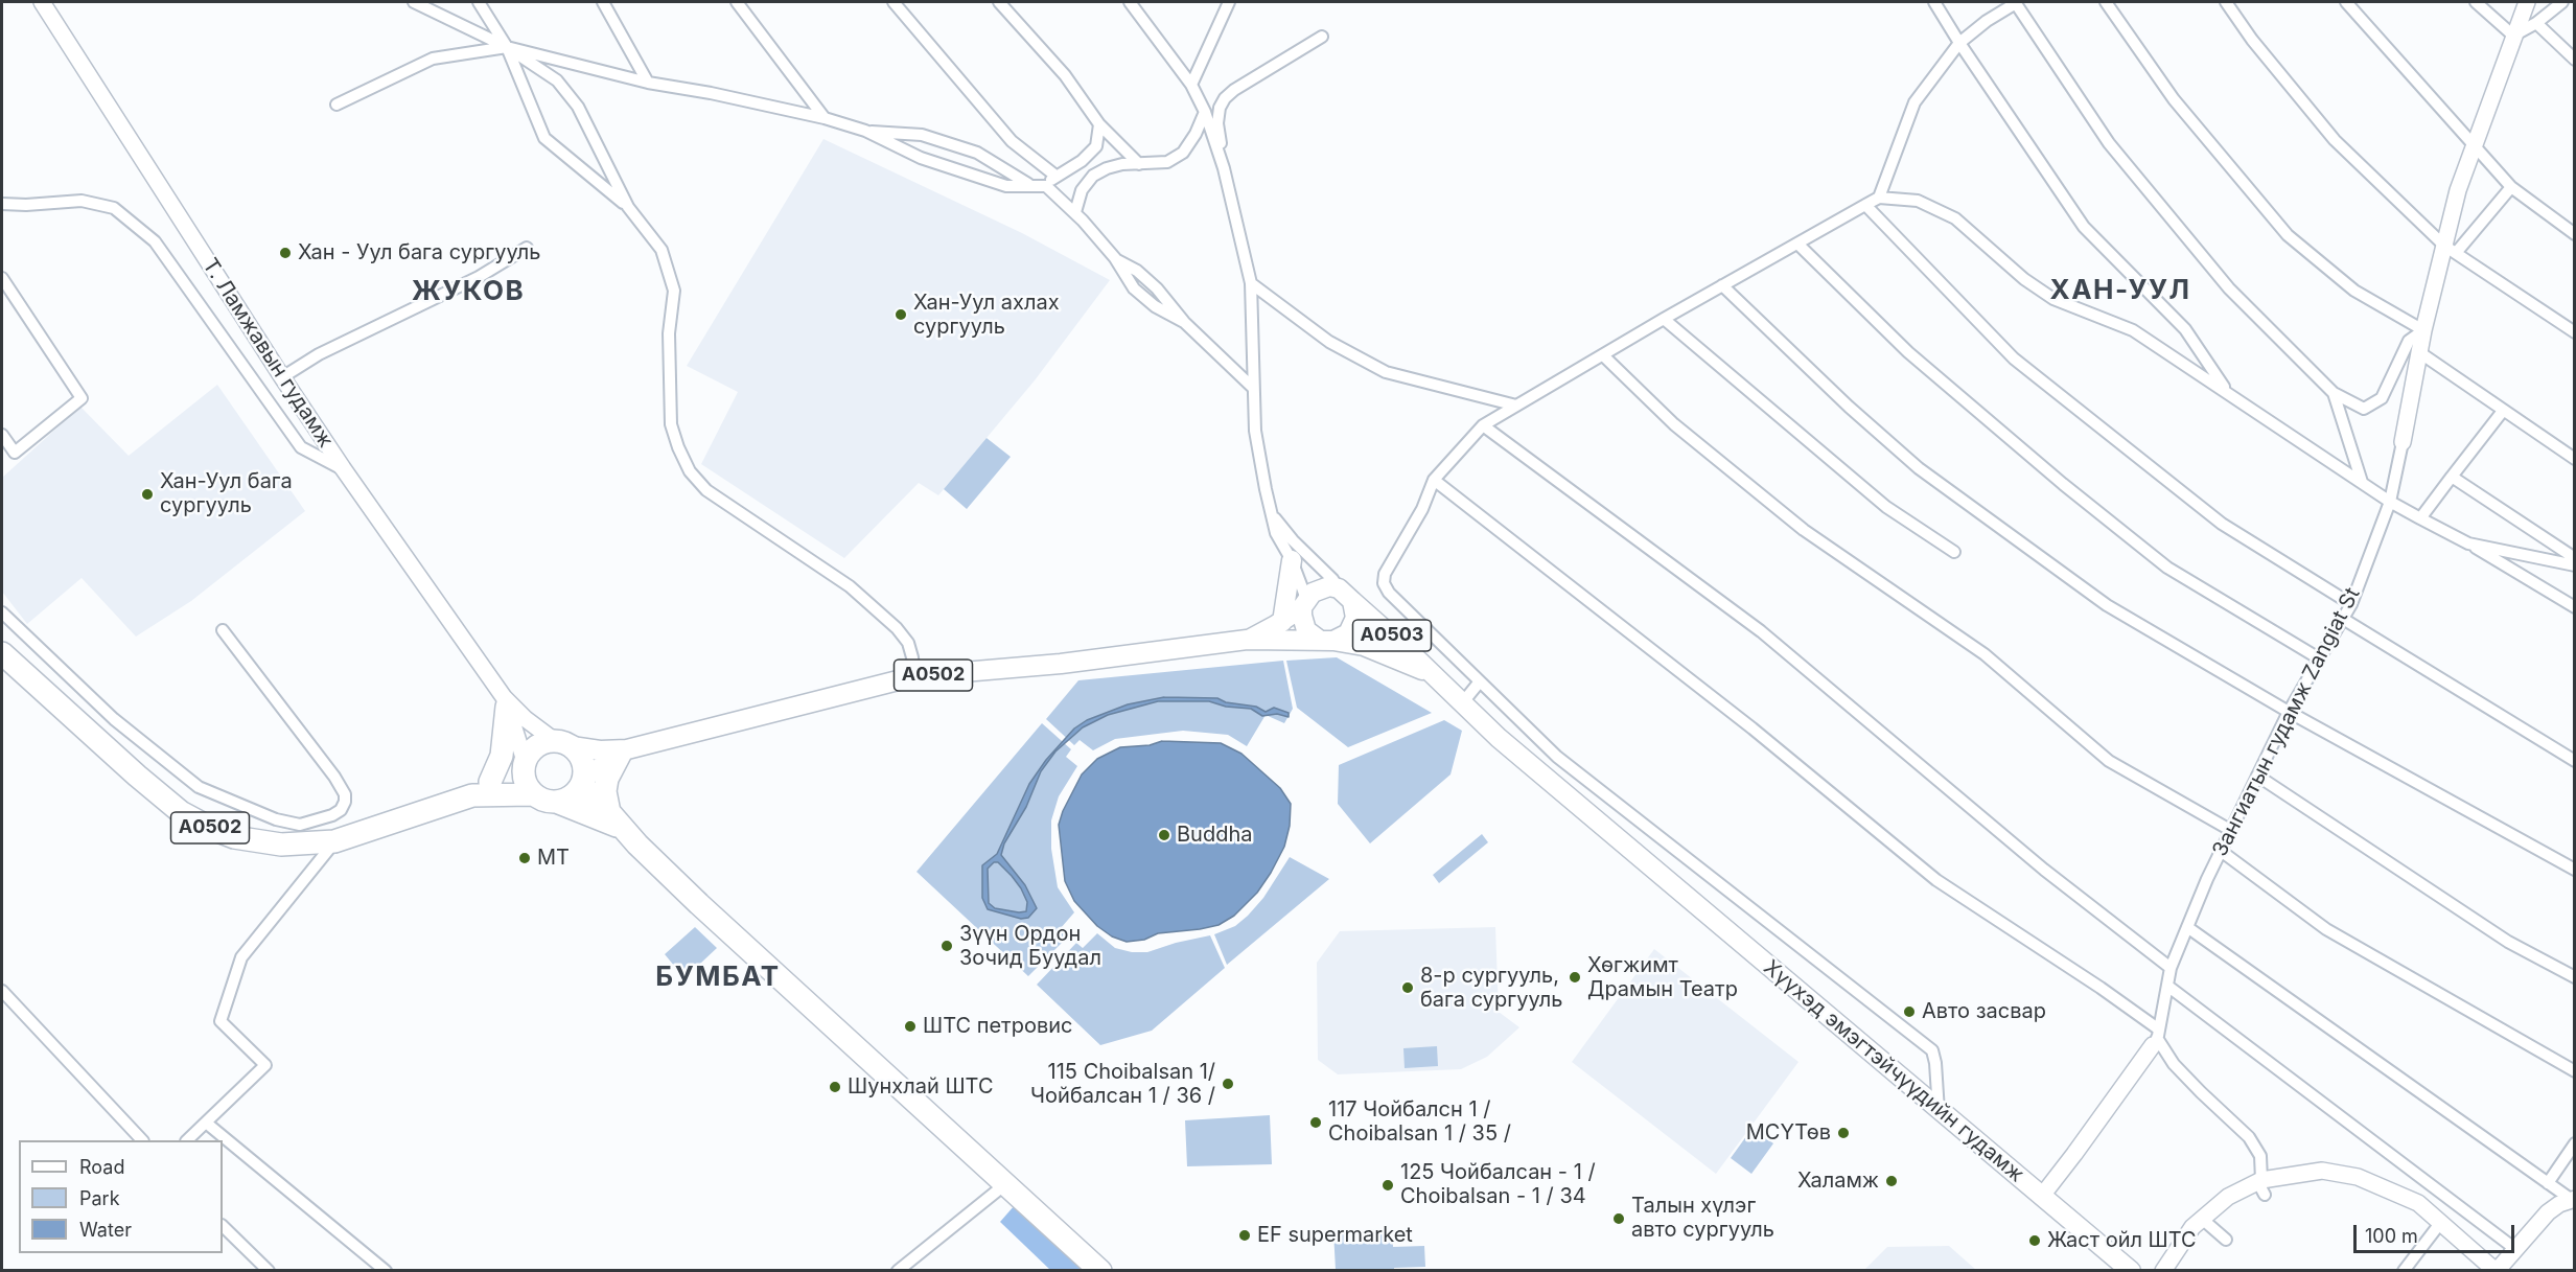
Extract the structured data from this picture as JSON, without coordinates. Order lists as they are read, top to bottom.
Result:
{
  "streets": {
    "highway": ["A0502"],
    "main road": ["A0503", "Хүүхэд эмэгтэйчүүдийн гудамж"],
    "street": ["Т. Ламжавын гудамж", "Зангиатын гудамж Zangiat St"]
  },
  "crossings": [
    ["Т. Ламжавын гудамж", "A0502"],
    ["Т. Ламжавын гудамж", "Хүүхэд эмэгтэйчүүдийн гудамж"],
    ["A0502", "Хүүхэд эмэгтэйчүүдийн гудамж"],
    ["Зангиатын гудамж Zangiat St", "Хүүхэд эмэгтэйчүүдийн гудамж"]
  ],
  "districts": ["ХАН-УУЛ", "ЖУКОВ", "БУМБАТ"],
  "places": [
    "Хан - Уул бага сургууль",
    "Хан-Уул ахлах сургууль",
    "Хан-Уул бага сургууль",
    "Buddha",
    "MT",
    "Зүүн Ордон Зочид Буудал",
    "Хөгжимт Драмын Театр",
    "8-р сургууль, бага сургууль",
    "Авто засвар",
    "ШТС петровис",
    "115 Choibalsan 1/ Чойбалсан 1 / 36 /",
    "Шунхлай ШТС",
    "117 Чойбалсн 1 / Choibalsan 1 / 35 /",
    "МСҮТөв",
    "Халамж",
    "125 Чойбалсан - 1 / Choibalsan - 1 / 34",
    "Талын хүлэг авто сургууль",
    "EF supermarket",
    "Жаст ойл ШТС"
  ],
  "legend": ["Road", "Park", "Water"],
  "scale_bar": "100 m"
}
